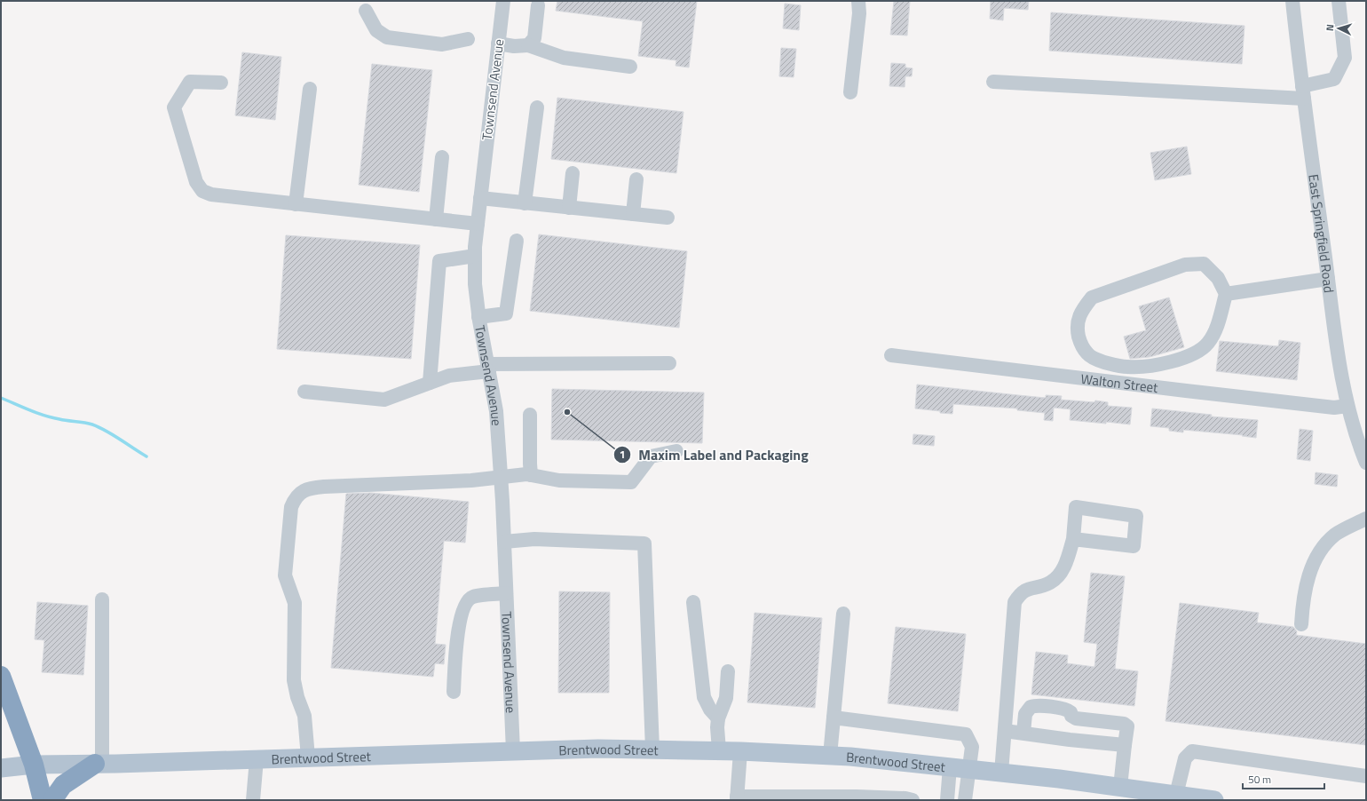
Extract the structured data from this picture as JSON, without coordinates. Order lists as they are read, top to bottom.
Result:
{
  "streets": {
    "main road": ["Brentwood Street"],
    "street": ["Townsend Avenue", "East Springfield Road", "Walton Street"]
  },
  "crossings": [
    ["Townsend Avenue", "Brentwood Street"],
    ["East Springfield Road", "Walton Street"]
  ],
  "places": ["Maxim Label and Packaging"],
  "scale_bar": "50 m",
  "north": "left"
}
